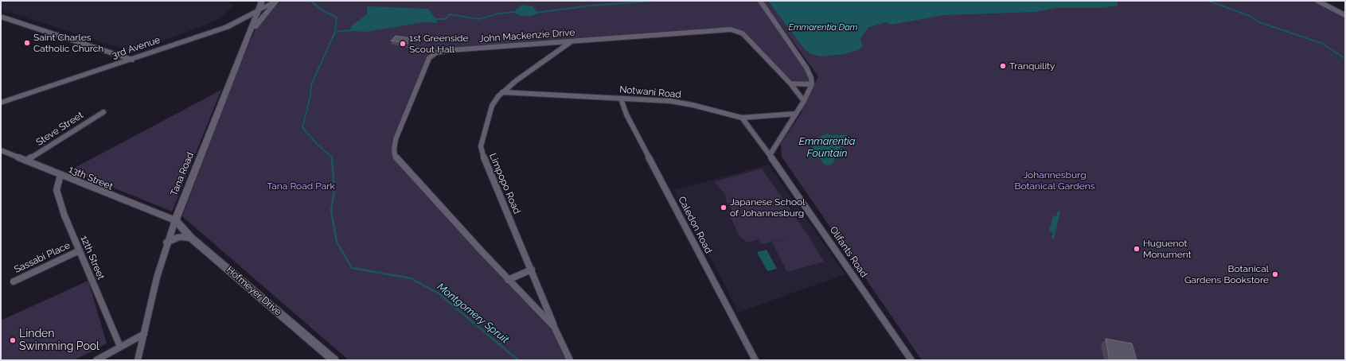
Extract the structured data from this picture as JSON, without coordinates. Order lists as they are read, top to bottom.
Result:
{
  "streets": {
    "main road": ["3rd Avenue", "Tana Road", "Hofmeyer Drive"],
    "street": [
      "John Mackenzie Drive",
      "Notwani Road",
      "Steve Street",
      "13th Street",
      "Limpopo Road",
      "Caledon Road",
      "Olifants Road",
      "Sassabi Place",
      "12th Street"
    ]
  },
  "crossings": [
    ["John Mackenzie Drive", "Limpopo Road"],
    ["3rd Avenue", "Tana Road"],
    ["Notwani Road", "Limpopo Road"],
    ["Notwani Road", "Caledon Road"],
    ["Notwani Road", "Olifants Road"],
    ["Steve Street", "13th Street"],
    ["Tana Road", "13th Street"],
    ["Tana Road", "Hofmeyer Drive"],
    ["13th Street", "12th Street"],
    ["13th Street", "Hofmeyer Drive"],
    ["Sassabi Place", "12th Street"]
  ],
  "water": ["Emmarentia Dam", "Emmarentia Fountain", "Montgomery Spruit"],
  "parks": ["Johannesburg Botanical Gardens", "Tana Road Park"],
  "places": [
    "Saint Charles Catholic Church",
    "1st Greenside Scout Hall",
    "Tranquility",
    "Japanese School of Johannesburg",
    "Huguenot Monument",
    "Botanical Gardens Bookstore",
    "Linden Swimming Pool"
  ]
}
